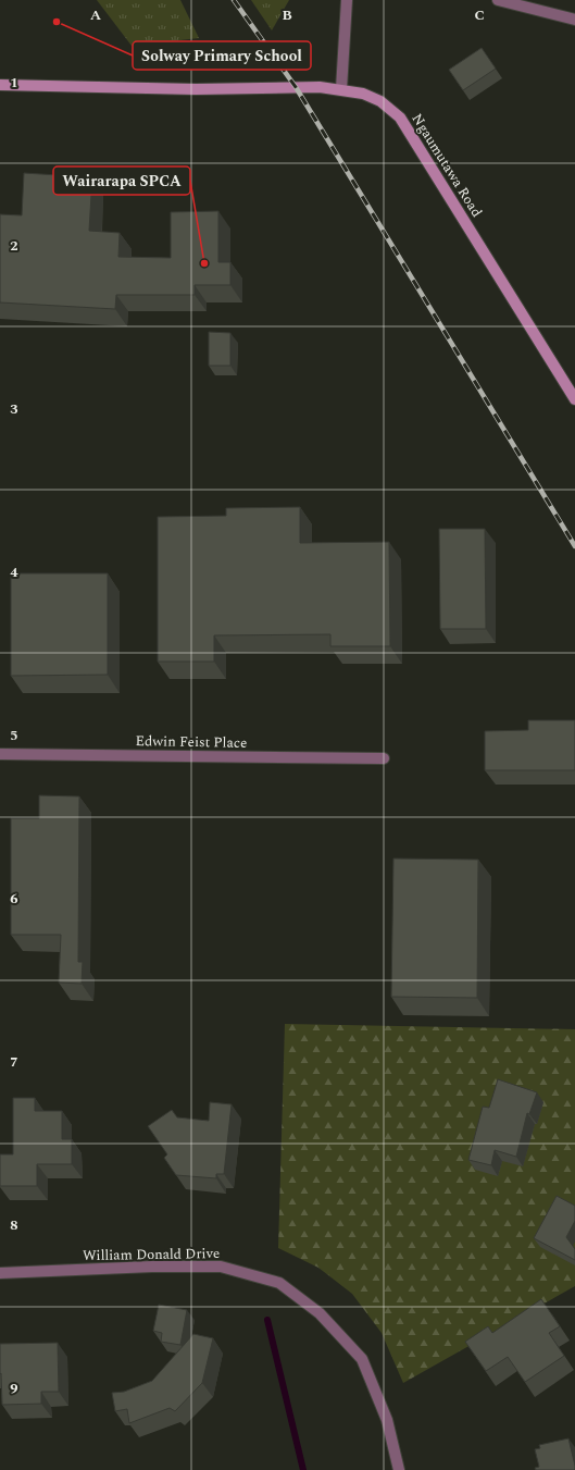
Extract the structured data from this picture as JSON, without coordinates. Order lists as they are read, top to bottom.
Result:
{
  "streets": {
    "main road": ["Ngaumutawa Road"],
    "street": ["Edwin Feist Place", "William Donald Drive"]
  },
  "places": ["Solway Primary School", "Wairarapa SPCA"],
  "grid": {
    "columns": ["A", "B", "C"],
    "rows": [
      "1",
      "2",
      "3",
      "4",
      "5",
      "6",
      "7",
      "8",
      "9"
    ]
  }
}
